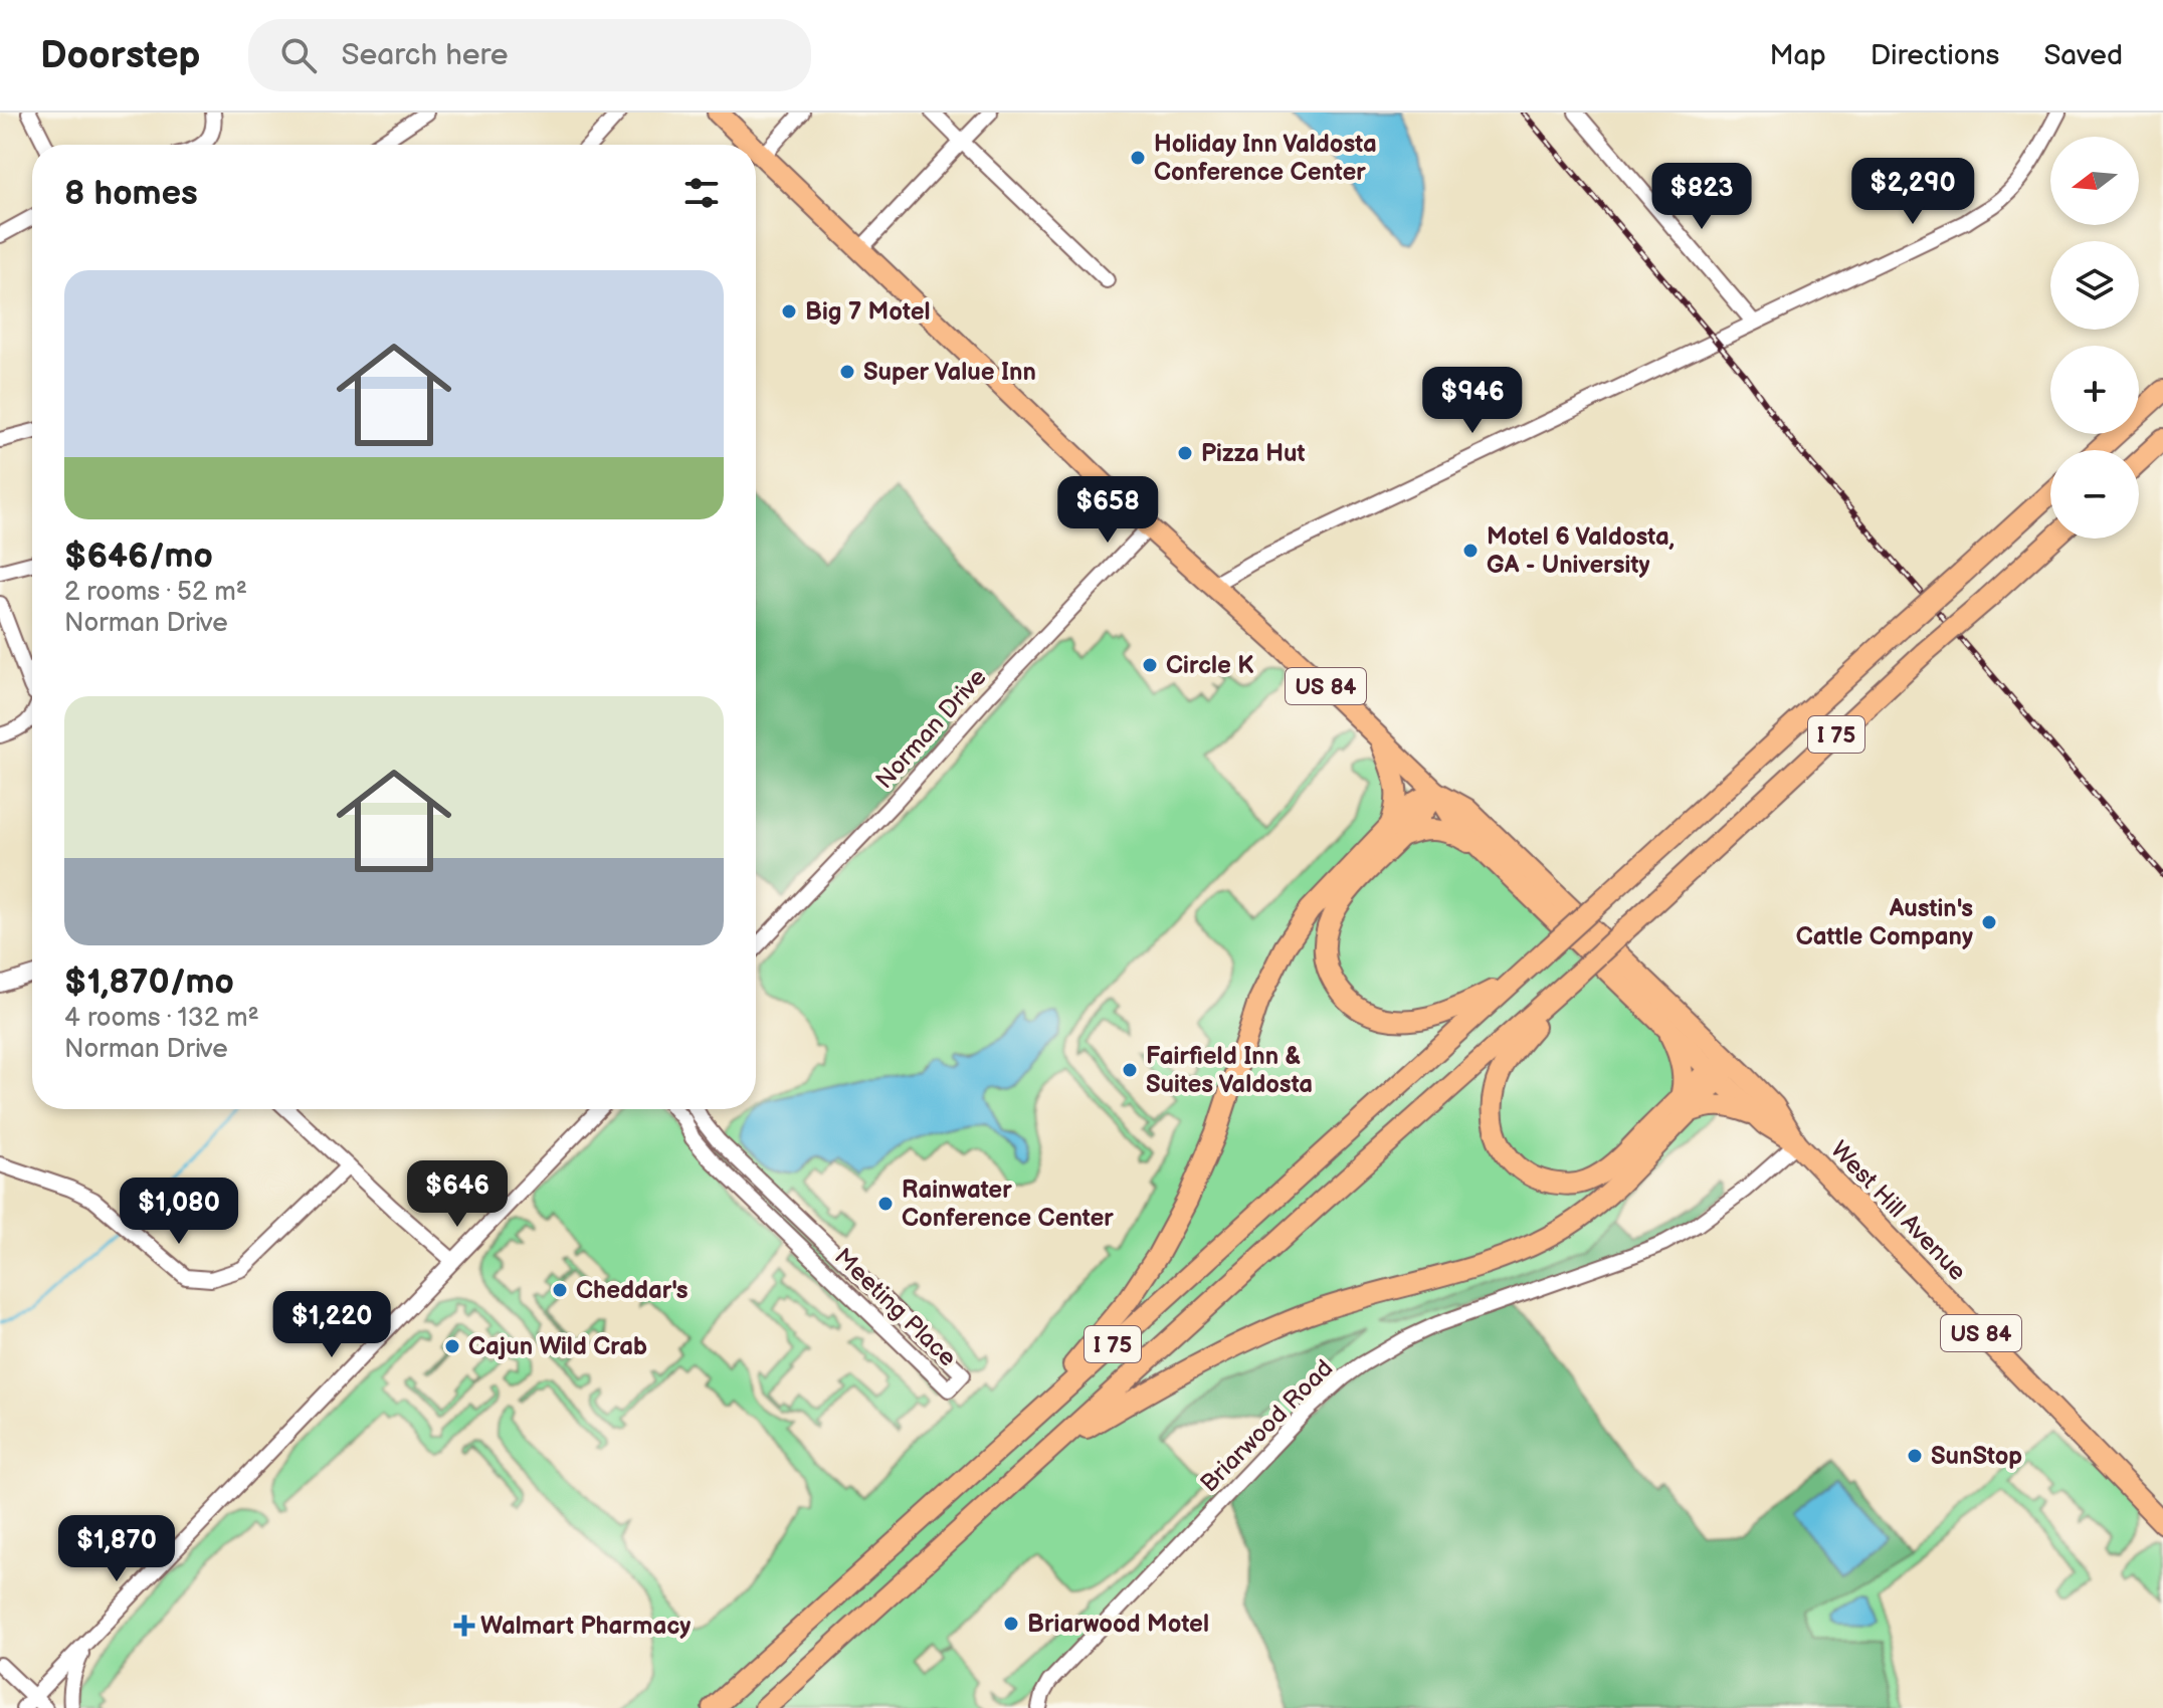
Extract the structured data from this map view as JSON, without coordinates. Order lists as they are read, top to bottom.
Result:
{
  "streets": {
    "highway": ["US 84", "I 75", "West Hill Avenue"],
    "street": ["Norman Drive", "Meeting Place", "Briarwood Road"]
  },
  "crossings": [
    ["Norman Drive", "West Hill Avenue"],
    ["West Hill Avenue", "Briarwood Road"]
  ],
  "places": {
    "other": [
      "Holiday Inn Valdosta Conference Center",
      "Big 7 Motel",
      "Super Value Inn",
      "Pizza Hut",
      "Motel 6 Valdosta, GA - University",
      "Circle K",
      "Austin's Cattle Company",
      "Fairfield Inn & Suites Valdosta",
      "Rainwater Conference Center",
      "Cheddar's",
      "Cajun Wild Crab",
      "SunStop",
      "Briarwood Motel"
    ],
    "health": ["Walmart Pharmacy"]
  },
  "north": "left",
  "page": {
    "header": "Doorstep",
    "search": "Search here",
    "nav": ["Map", "Directions", "Saved"],
    "map_buttons": ["+", "−"],
    "heading": "8 homes",
    "price": [
      "$2,290",
      "$823",
      "$946",
      "$658",
      "$646",
      "$1,080",
      "$1,220",
      "$1,870"
    ],
    "list": [
      {
        "name": "$646/mo",
        "note": "2 rooms · 52 m² · Norman Drive"
      },
      {
        "name": "$1,870/mo",
        "note": "4 rooms · 132 m² · Norman Drive"
      }
    ]
  }
}
